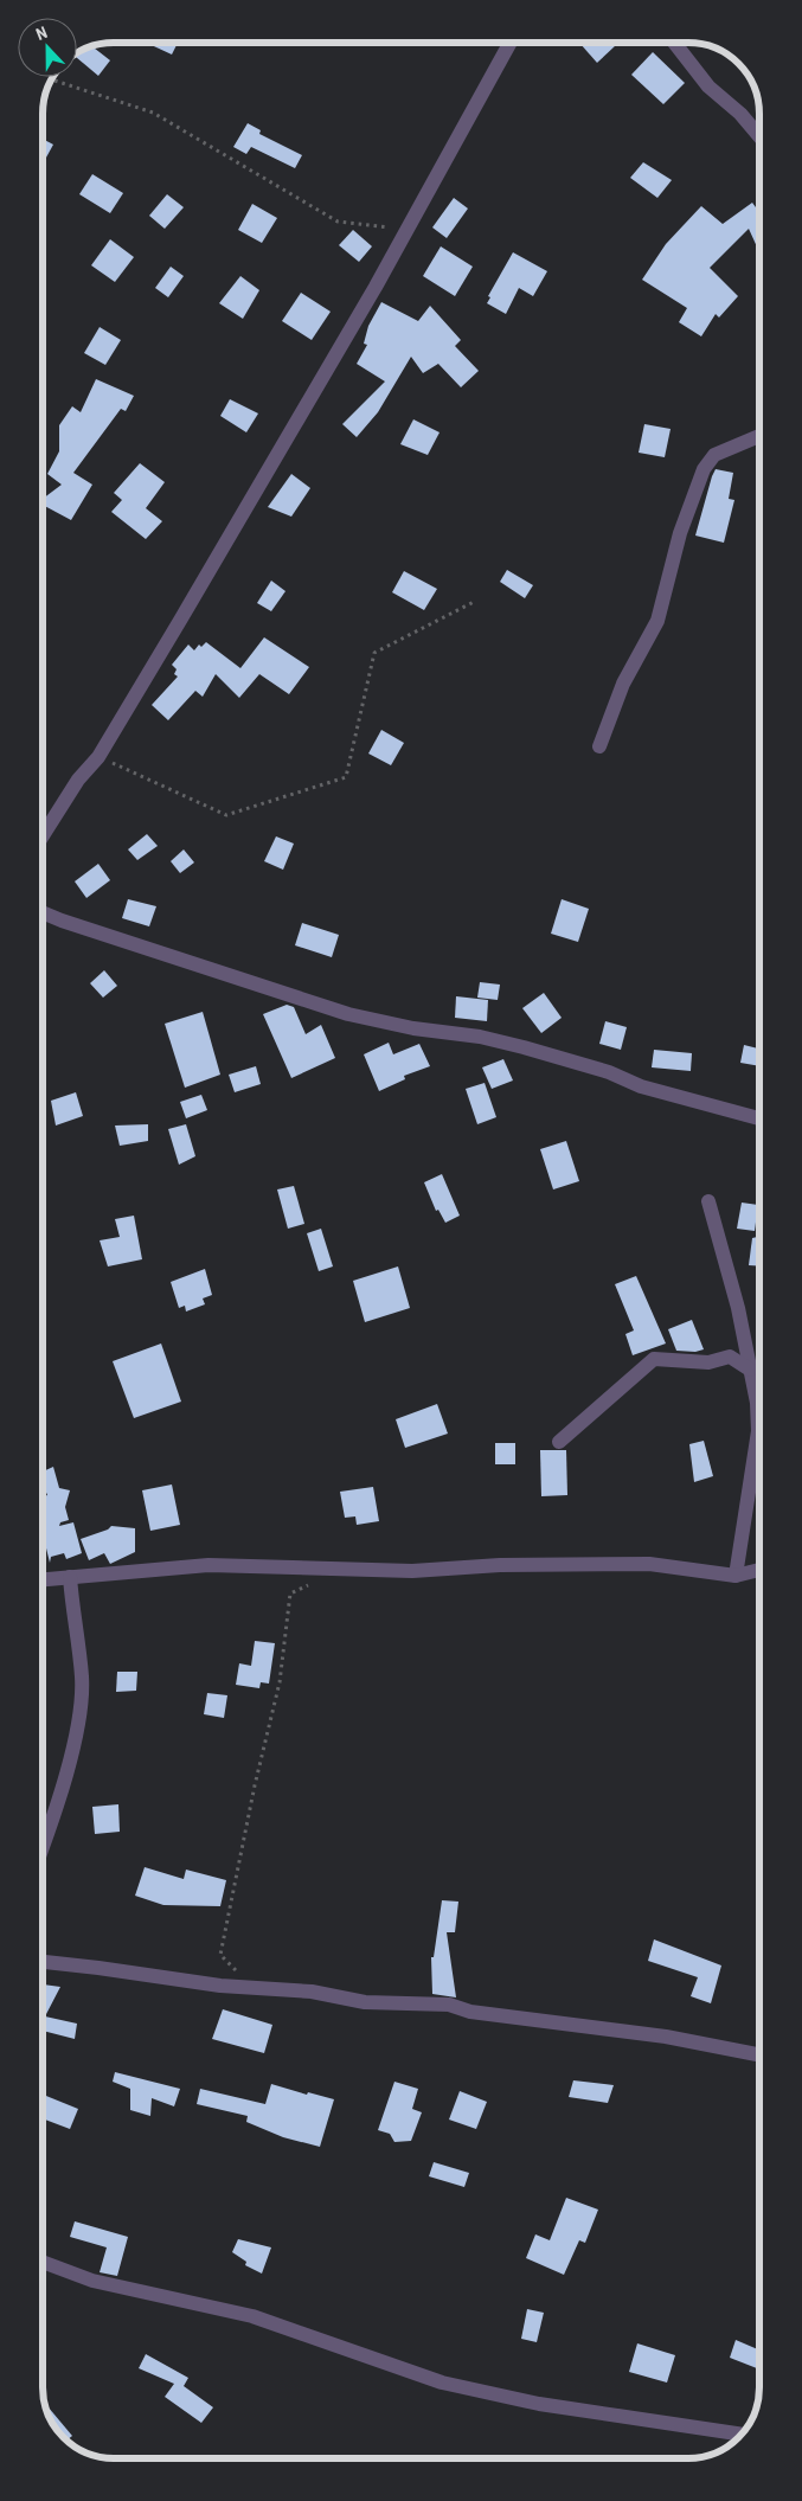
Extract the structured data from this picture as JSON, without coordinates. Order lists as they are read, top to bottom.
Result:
{
  "north": "top"
}
